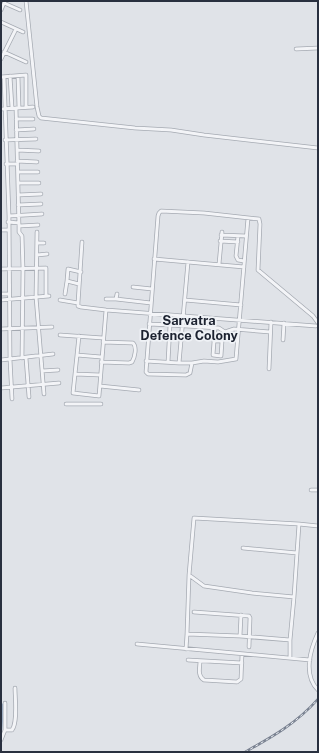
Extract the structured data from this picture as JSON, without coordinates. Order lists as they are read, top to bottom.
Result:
{
  "districts": ["Sarvatra Defence Colony"]
}
